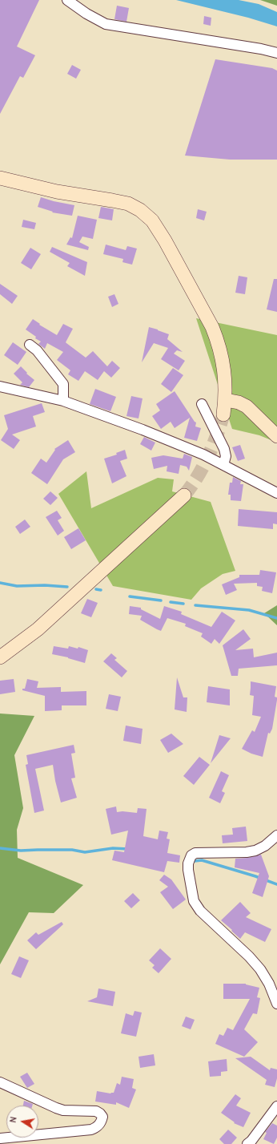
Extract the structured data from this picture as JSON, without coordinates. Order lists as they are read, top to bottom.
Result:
{
  "north": "left"
}
